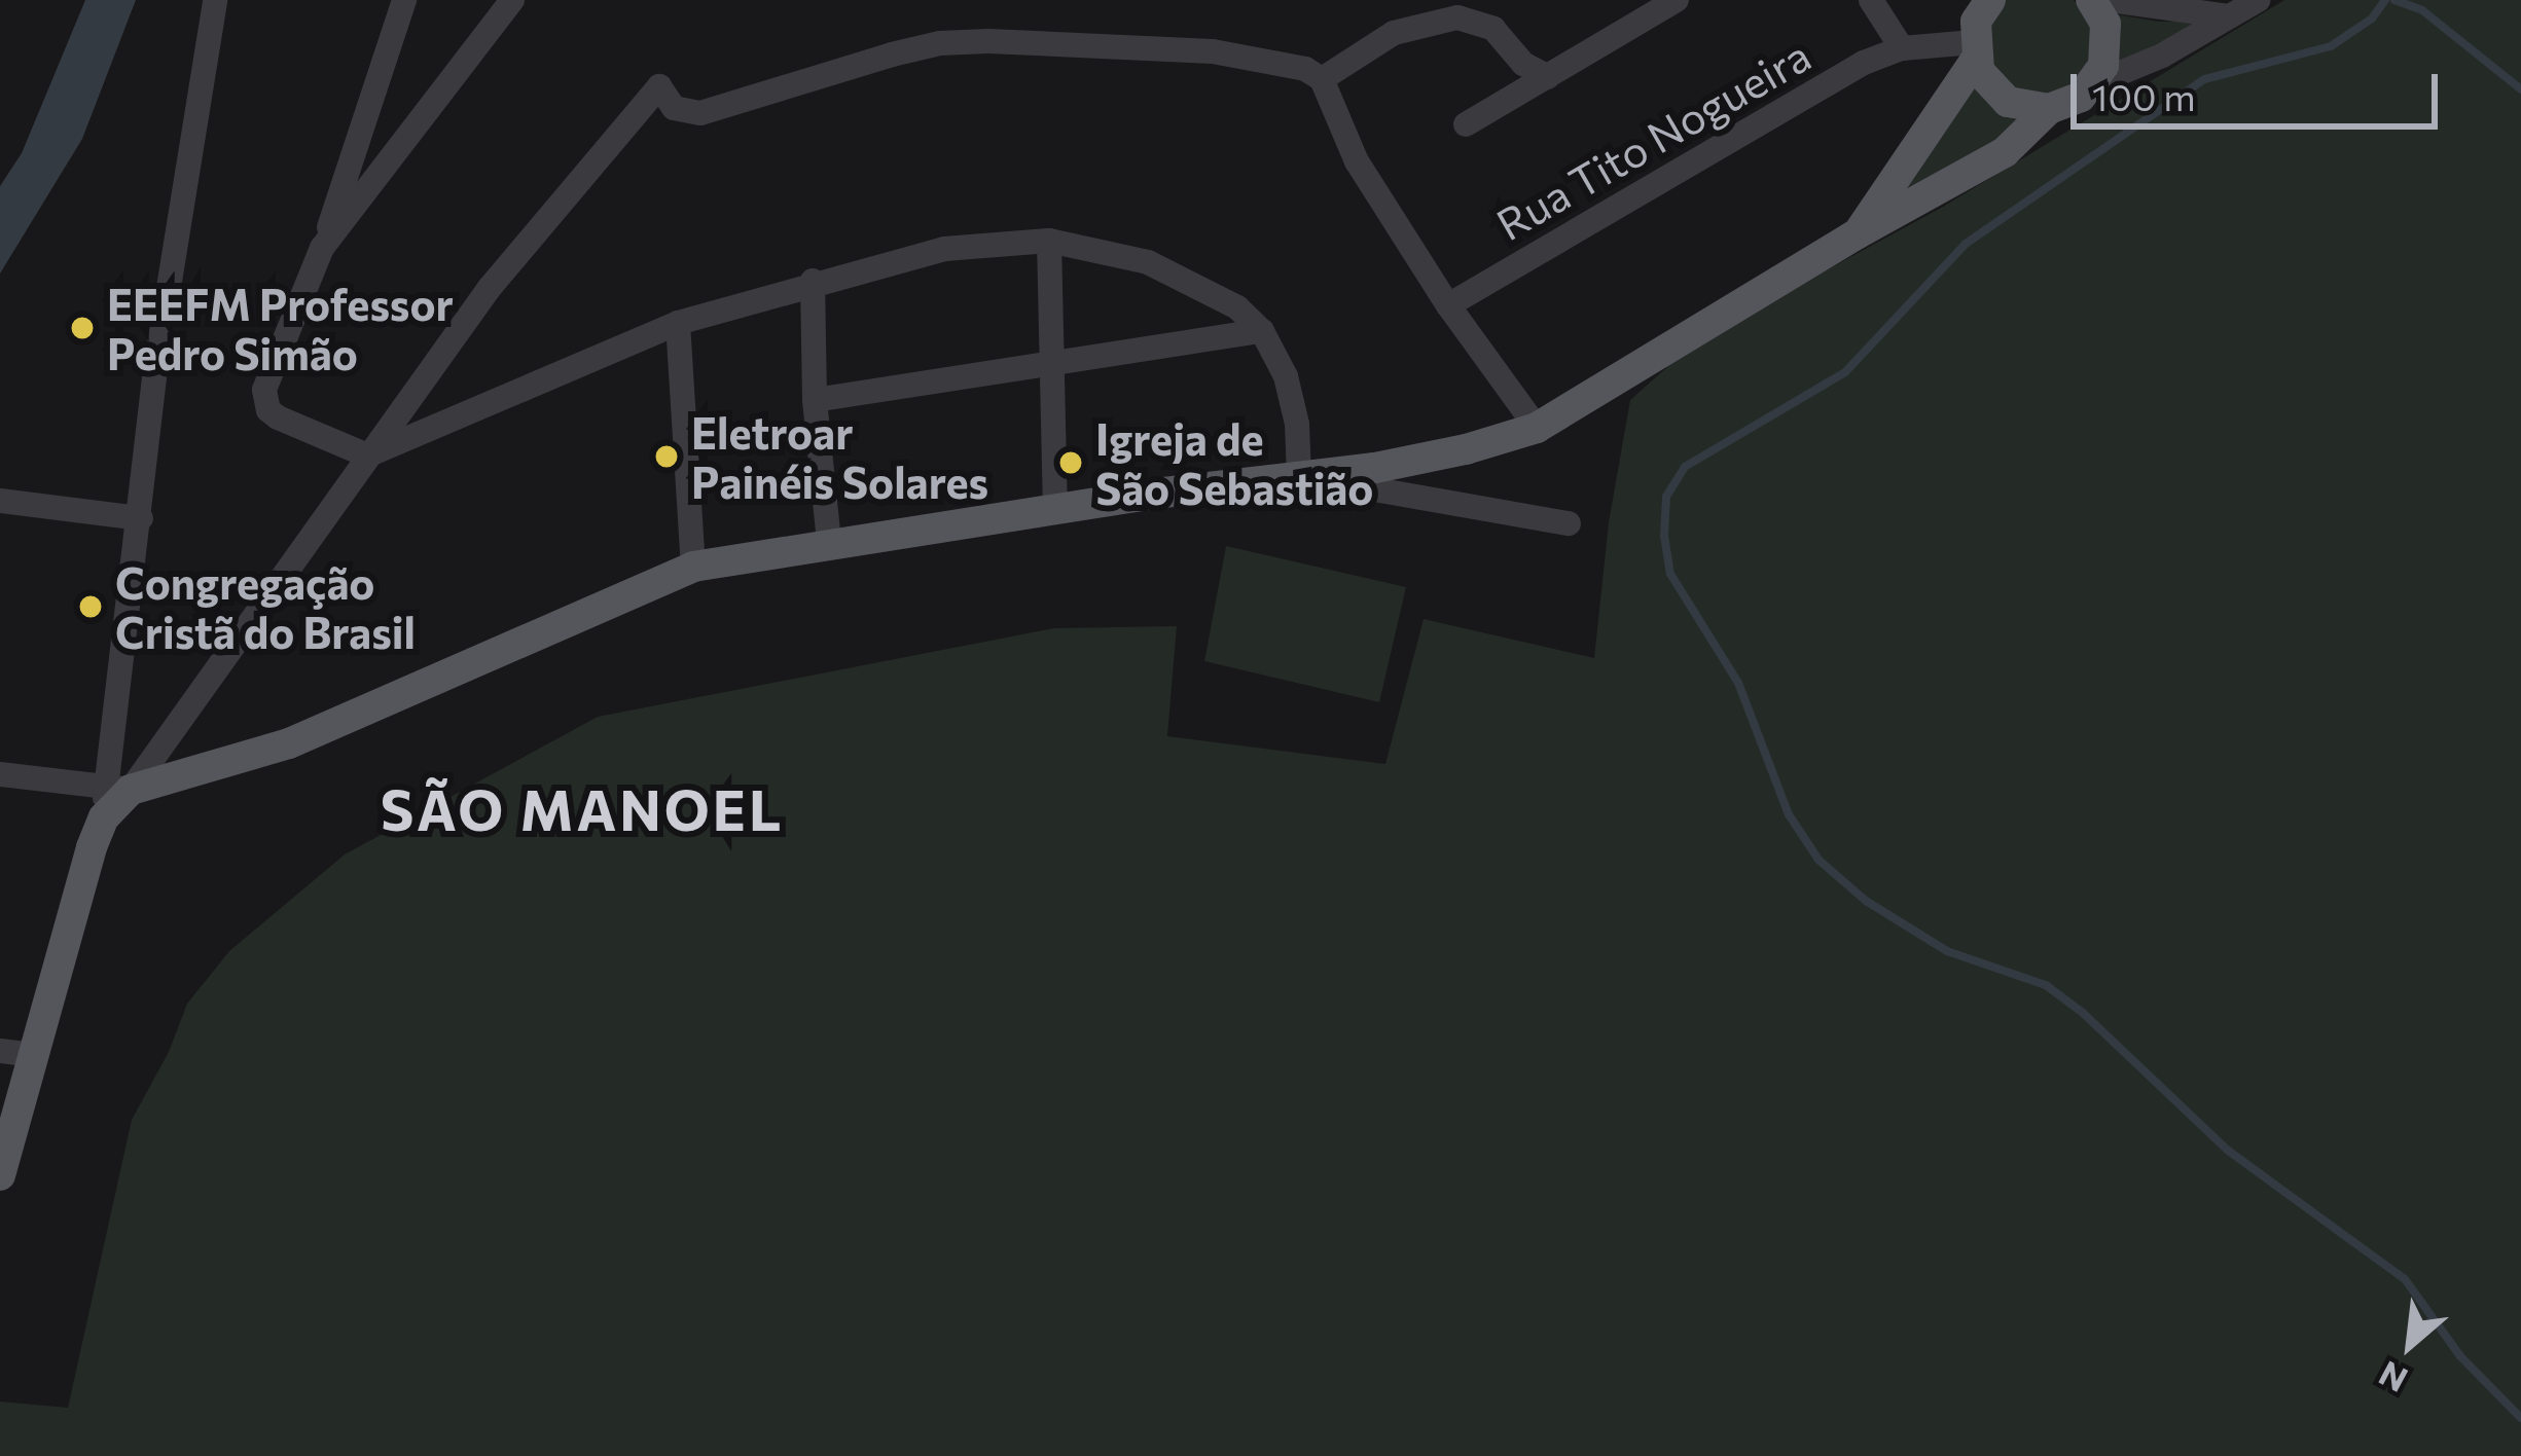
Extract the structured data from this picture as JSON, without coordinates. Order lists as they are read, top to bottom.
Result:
{
  "streets": {
    "street": ["Rua Tito Nogueira"]
  },
  "districts": ["SÃO MANOEL"],
  "places": [
    "EEEFM Professor Pedro Simão",
    "Eletroar Painéis Solares",
    "Igreja de São Sebastião",
    "Congregação Cristã do Brasil"
  ],
  "scale_bar": "100 m",
  "north": "bottom left"
}
